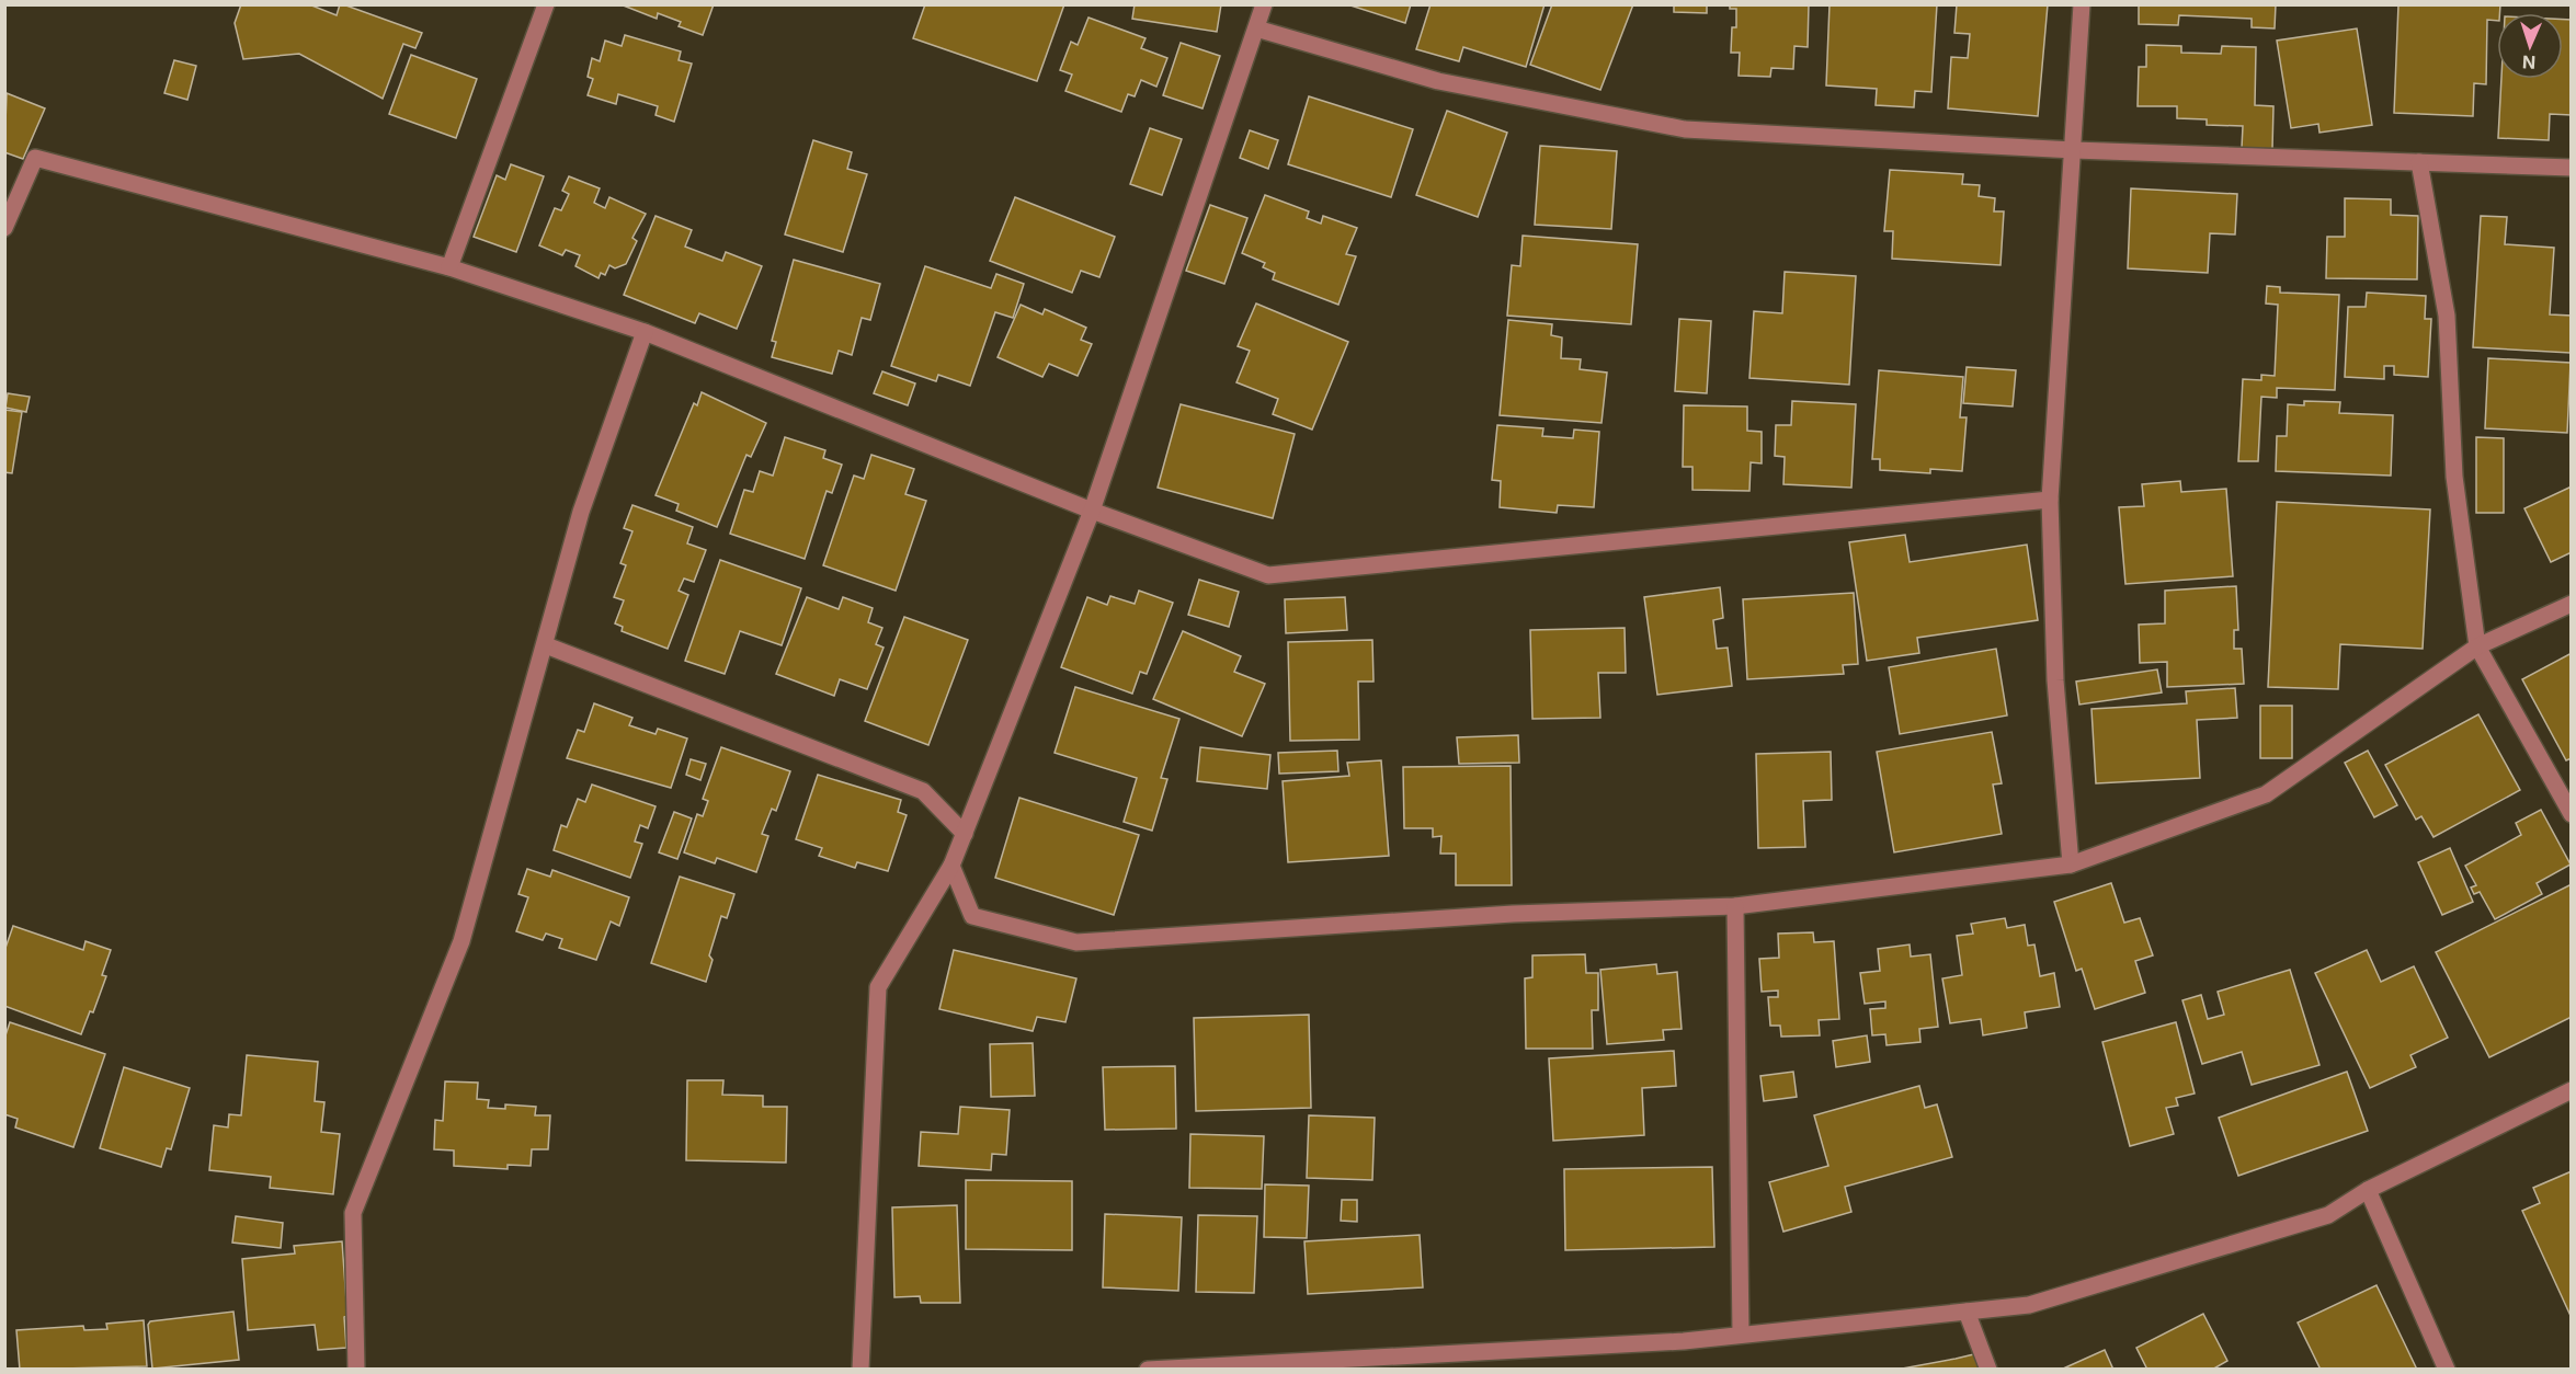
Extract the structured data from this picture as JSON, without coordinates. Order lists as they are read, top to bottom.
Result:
{
  "north": "bottom"
}
